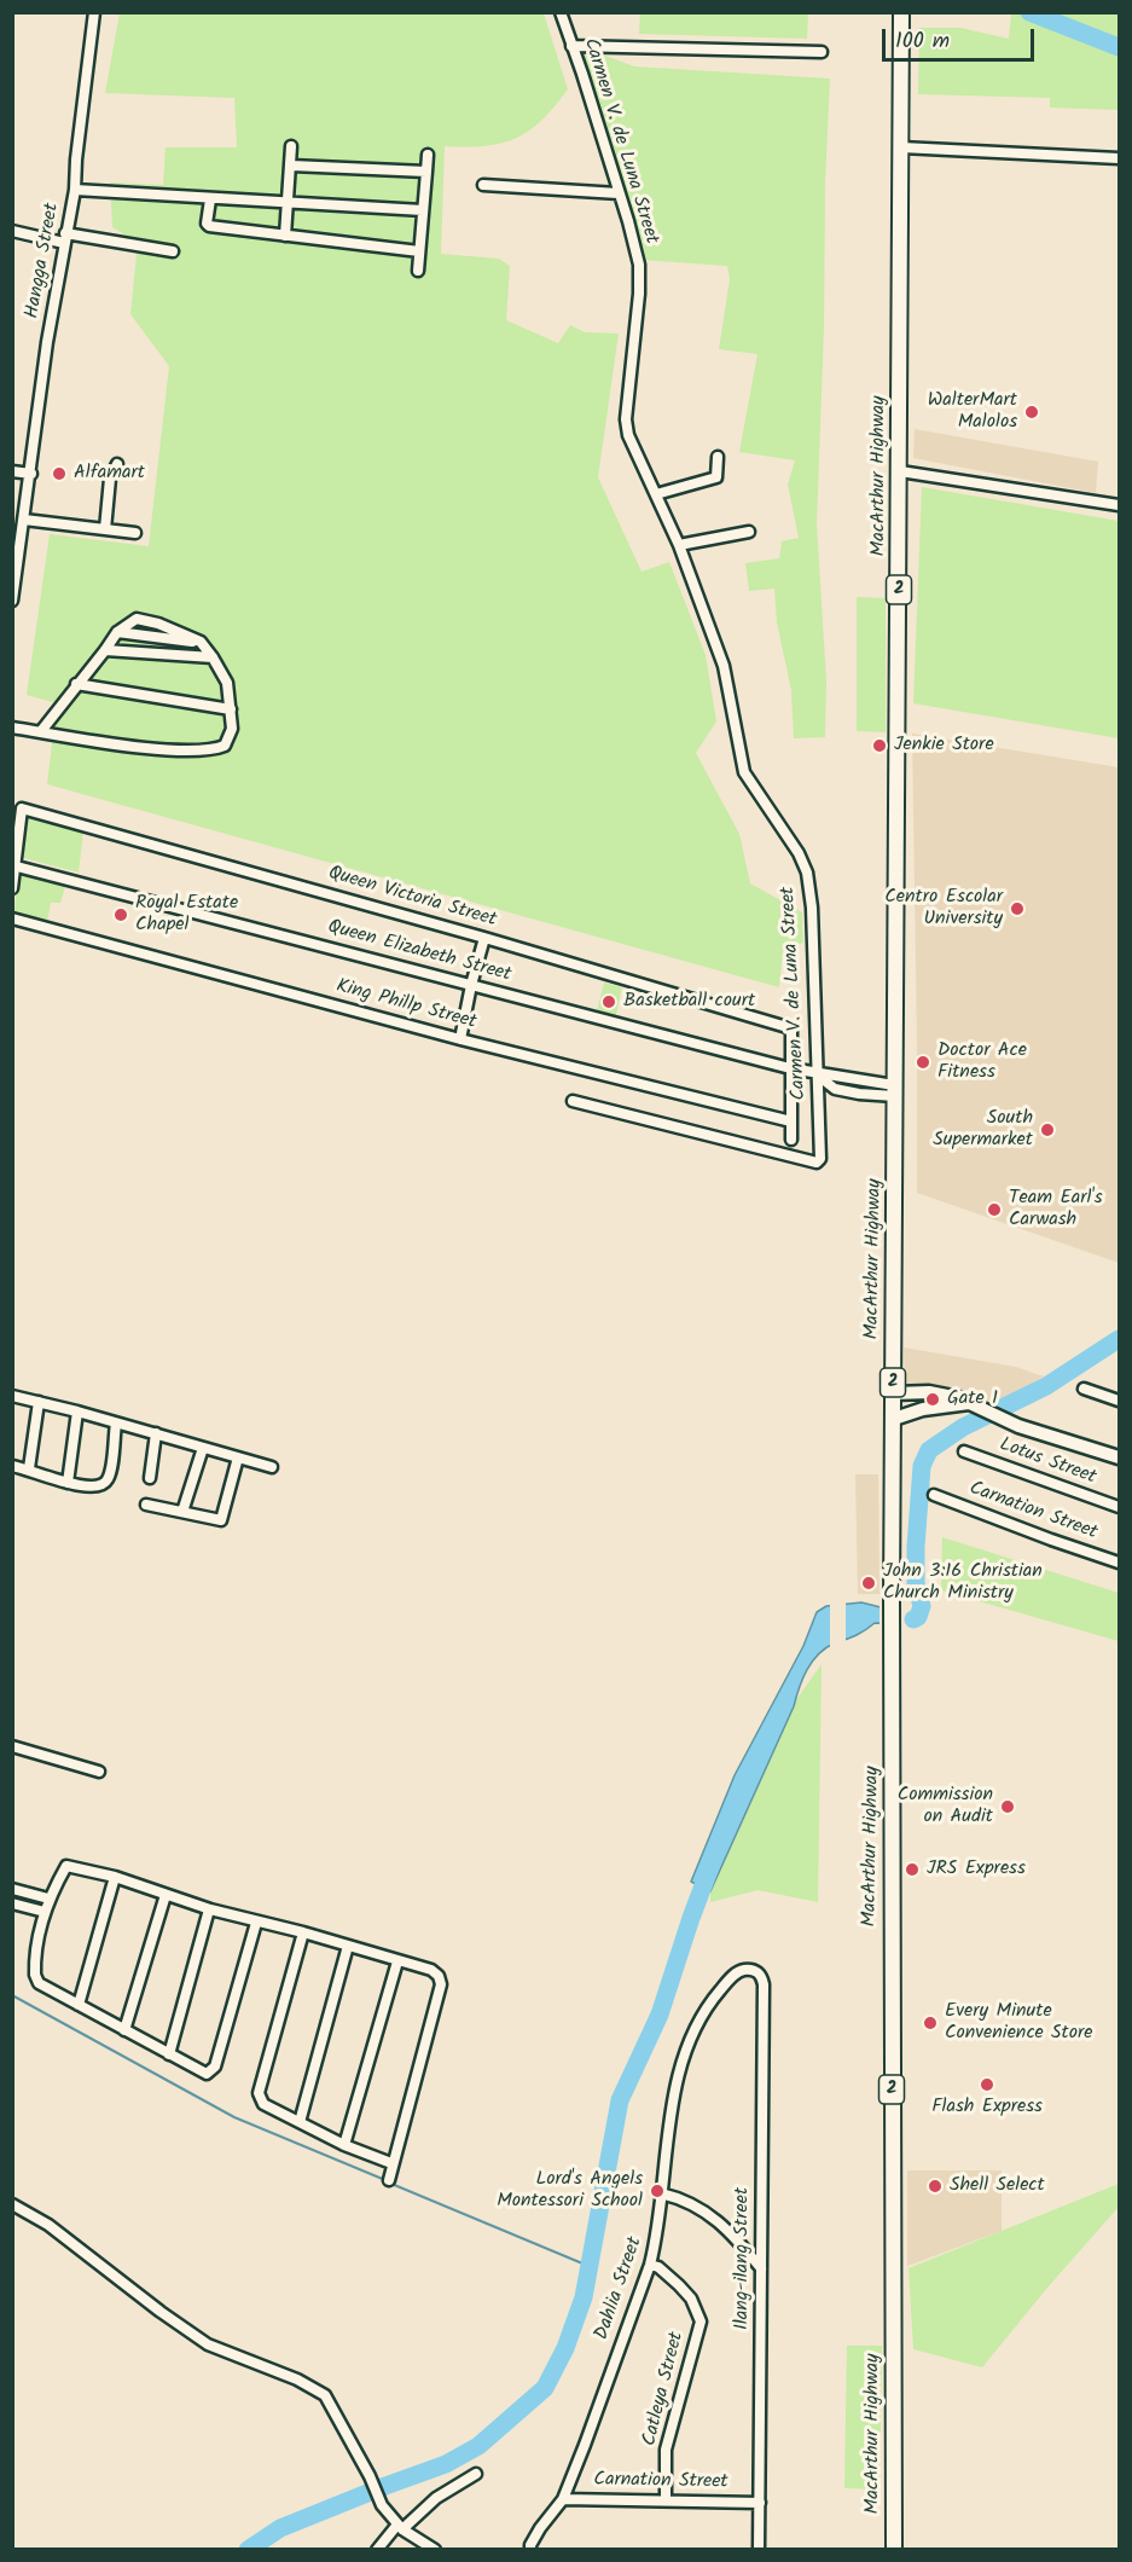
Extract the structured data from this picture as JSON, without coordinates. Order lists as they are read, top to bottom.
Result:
{
  "streets": {
    "highway": ["MacArthur Highway", "2"],
    "street": [
      "Carmen V. de Luna Street",
      "Hangga Street",
      "Queen Victoria Street",
      "Queen Elizabeth Street",
      "King Phillp Street",
      "Lotus Street",
      "Carnation Street",
      "Ilang-ilang Street",
      "Dahlia Street",
      "Catleya Street"
    ]
  },
  "crossings": [
    ["Carmen V. de Luna Street", "Queen Elizabeth Street"],
    ["MacArthur Highway", "Queen Elizabeth Street"],
    ["Queen Victoria Street", "Queen Elizabeth Street"],
    ["Carnation Street", "Ilang-ilang Street"],
    ["Carnation Street", "Dahlia Street"],
    ["Carnation Street", "Catleya Street"],
    ["Ilang-ilang Street", "Dahlia Street"],
    ["Dahlia Street", "Catleya Street"]
  ],
  "places": [
    "WalterMart Malolos",
    "Alfamart",
    "Jenkie Store",
    "Centro Escolar University",
    "Royal Estate Chapel",
    "Basketball court",
    "Doctor Ace Fitness",
    "South Supermarket",
    "Team Earl's Carwash",
    "Gate 1",
    "John 3:16 Christian Church Ministry",
    "Commission on Audit",
    "JRS Express",
    "Every Minute Convenience Store",
    "Flash Express",
    "Shell Select",
    "Lord's Angels Montessori School"
  ],
  "scale_bar": "100 m"
}
